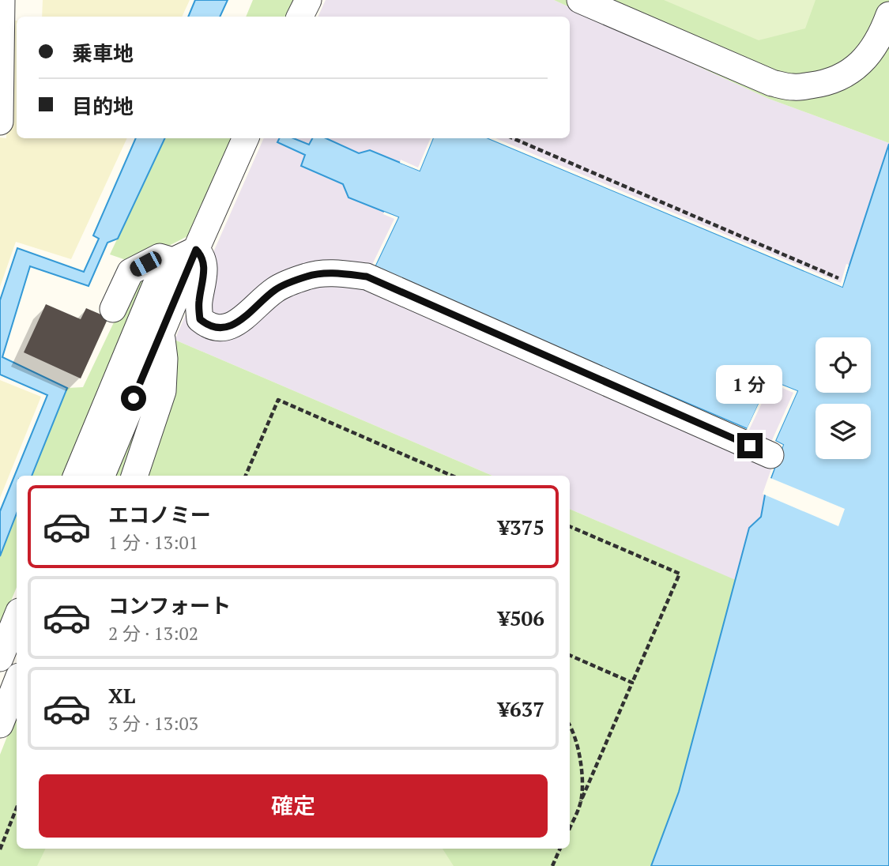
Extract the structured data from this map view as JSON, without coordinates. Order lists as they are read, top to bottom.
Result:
{
  "page": {
    "banner": ["乗車地", "目的地"],
    "bubble": "1 分",
    "list": [
      {
        "name": "エコノミー",
        "note": "1 分 · 13:01",
        "value": "¥375"
      },
      {
        "name": "コンフォート",
        "note": "2 分 · 13:02",
        "value": "¥506"
      },
      {
        "name": "XL",
        "note": "3 分 · 13:03",
        "value": "¥637"
      }
    ],
    "buttons": "確定"
  }
}
